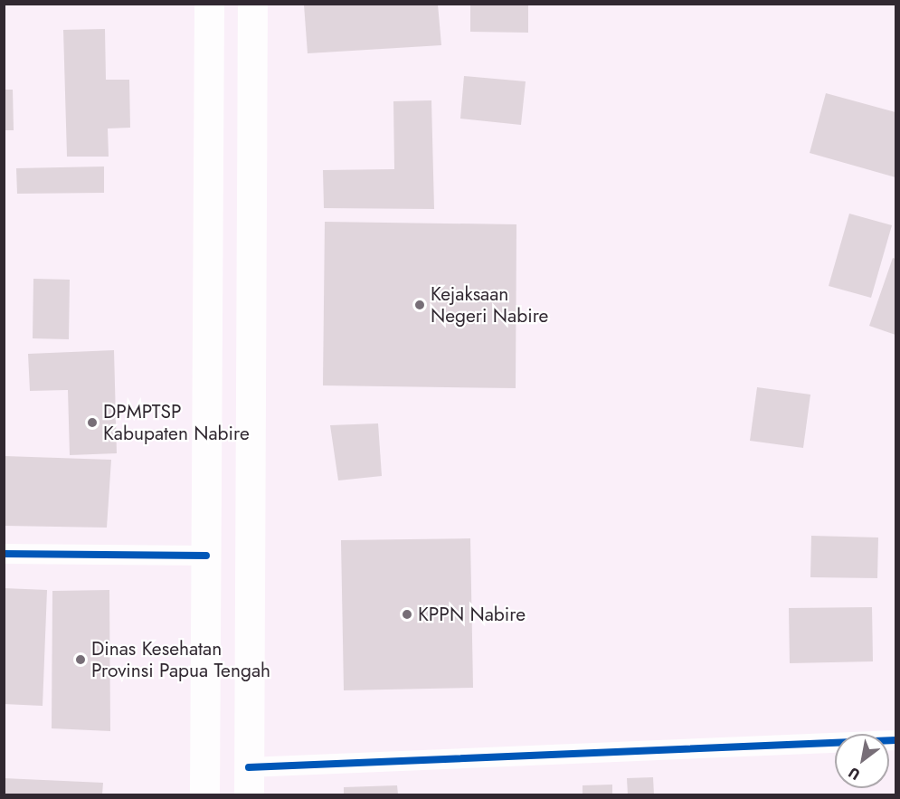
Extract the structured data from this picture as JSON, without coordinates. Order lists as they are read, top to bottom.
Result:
{
  "places": [
    "Kejaksaan Negeri Nabire",
    "DPMPTSP Kabupaten Nabire",
    "KPPN Nabire",
    "Dinas Kesehatan Provinsi Papua Tengah"
  ],
  "north": "bottom left"
}
